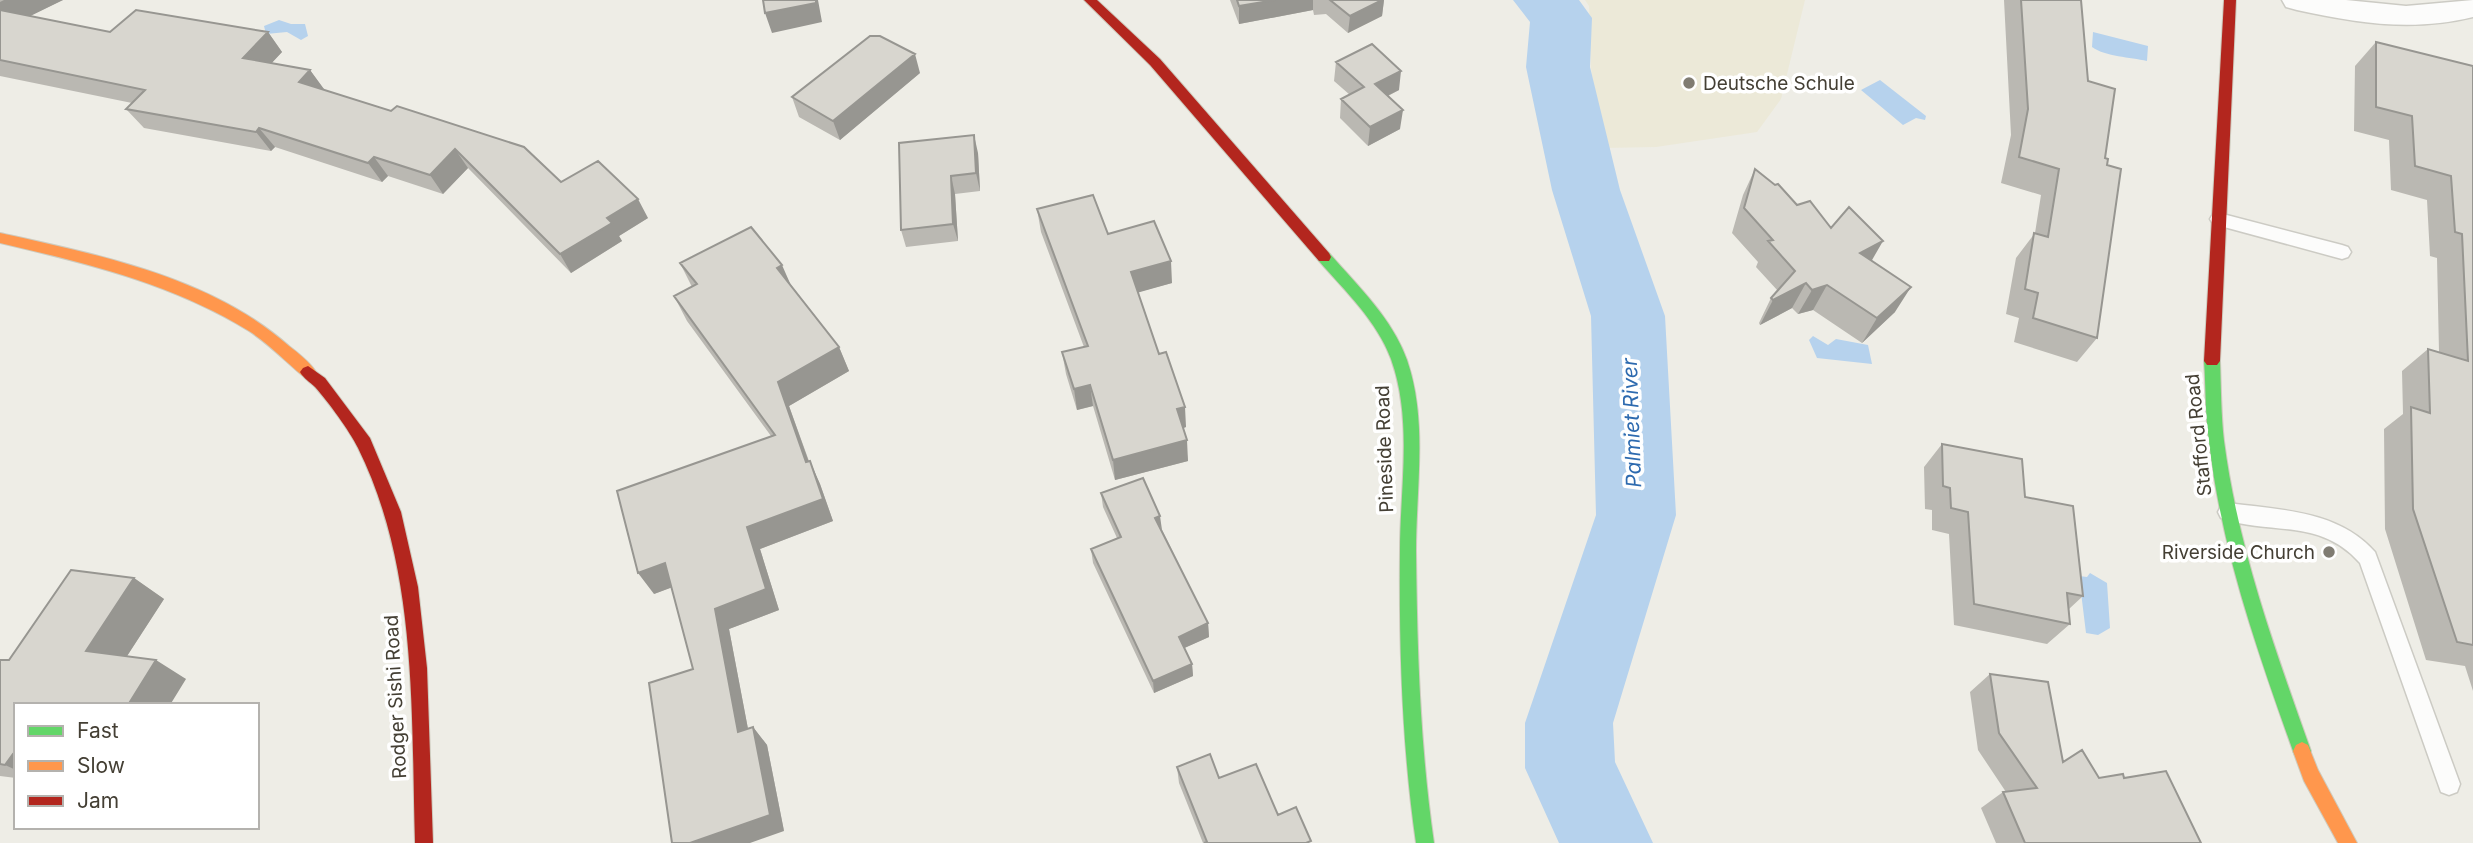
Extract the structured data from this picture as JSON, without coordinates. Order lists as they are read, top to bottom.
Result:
{
  "streets": {
    "street": ["Stafford Road", "Pineside Road", "Rodger Sishi Road"]
  },
  "water": ["Palmiet River"],
  "places": ["Deutsche Schule", "Riverside Church"],
  "legend": ["Fast", "Slow", "Jam"]
}
